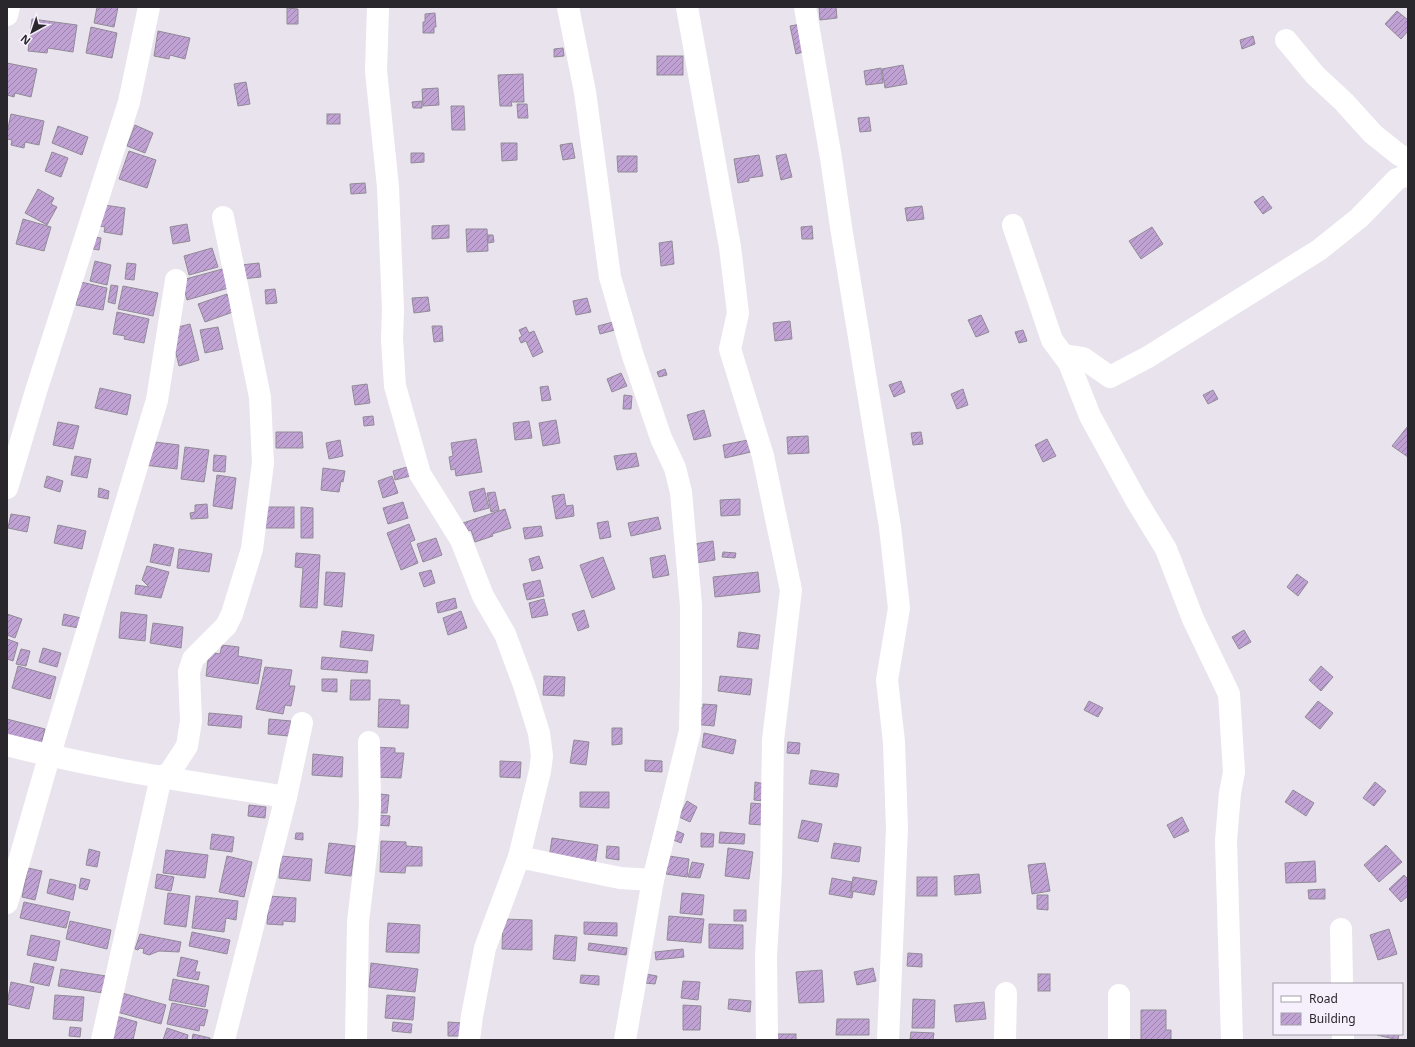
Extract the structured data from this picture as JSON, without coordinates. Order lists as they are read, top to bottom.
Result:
{
  "legend": ["Road", "Building"],
  "north": "bottom left"
}
